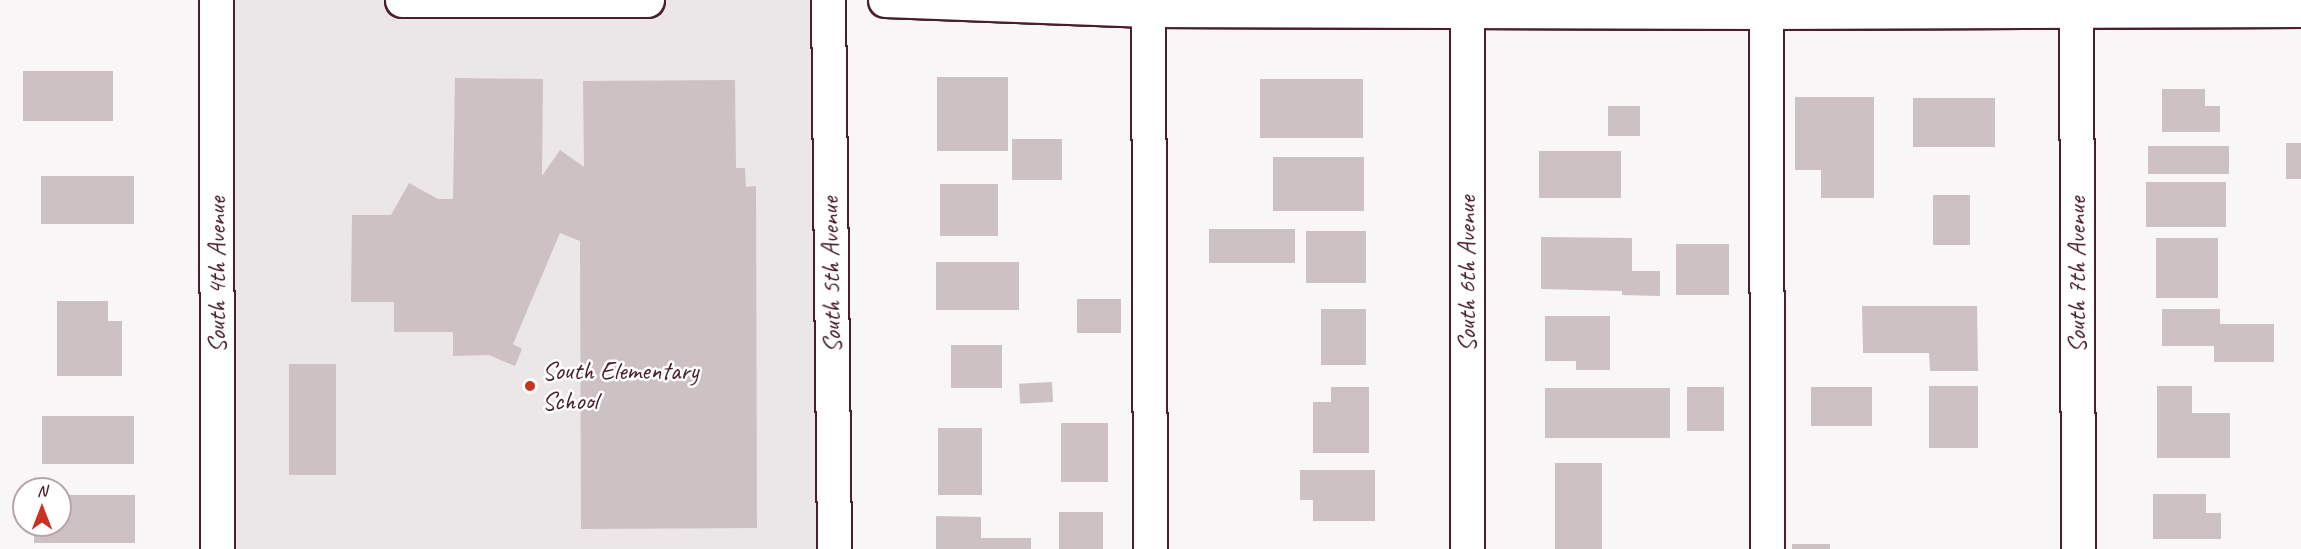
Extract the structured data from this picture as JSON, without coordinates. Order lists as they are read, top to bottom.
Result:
{
  "streets": {
    "street": [
      "South 6th Avenue",
      "South 4th Avenue",
      "South 5th Avenue",
      "South 7th Avenue"
    ]
  },
  "places": ["South Elementary School"],
  "north": "top"
}
